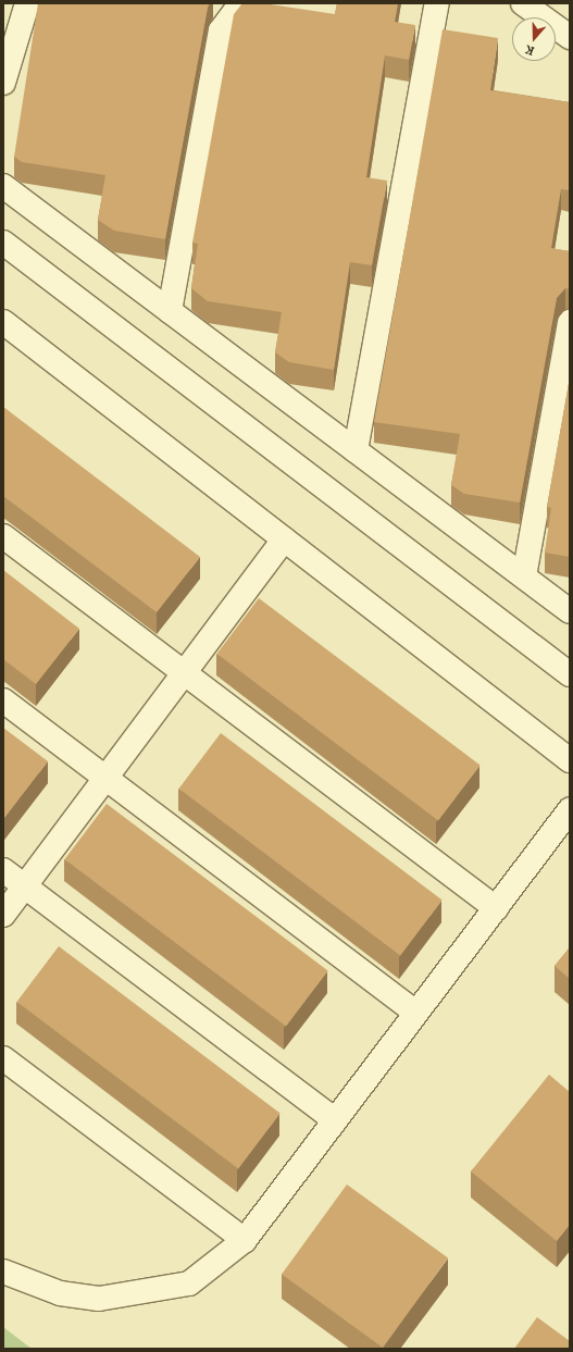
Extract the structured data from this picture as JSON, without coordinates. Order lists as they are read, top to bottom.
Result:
{
  "north": "bottom"
}
